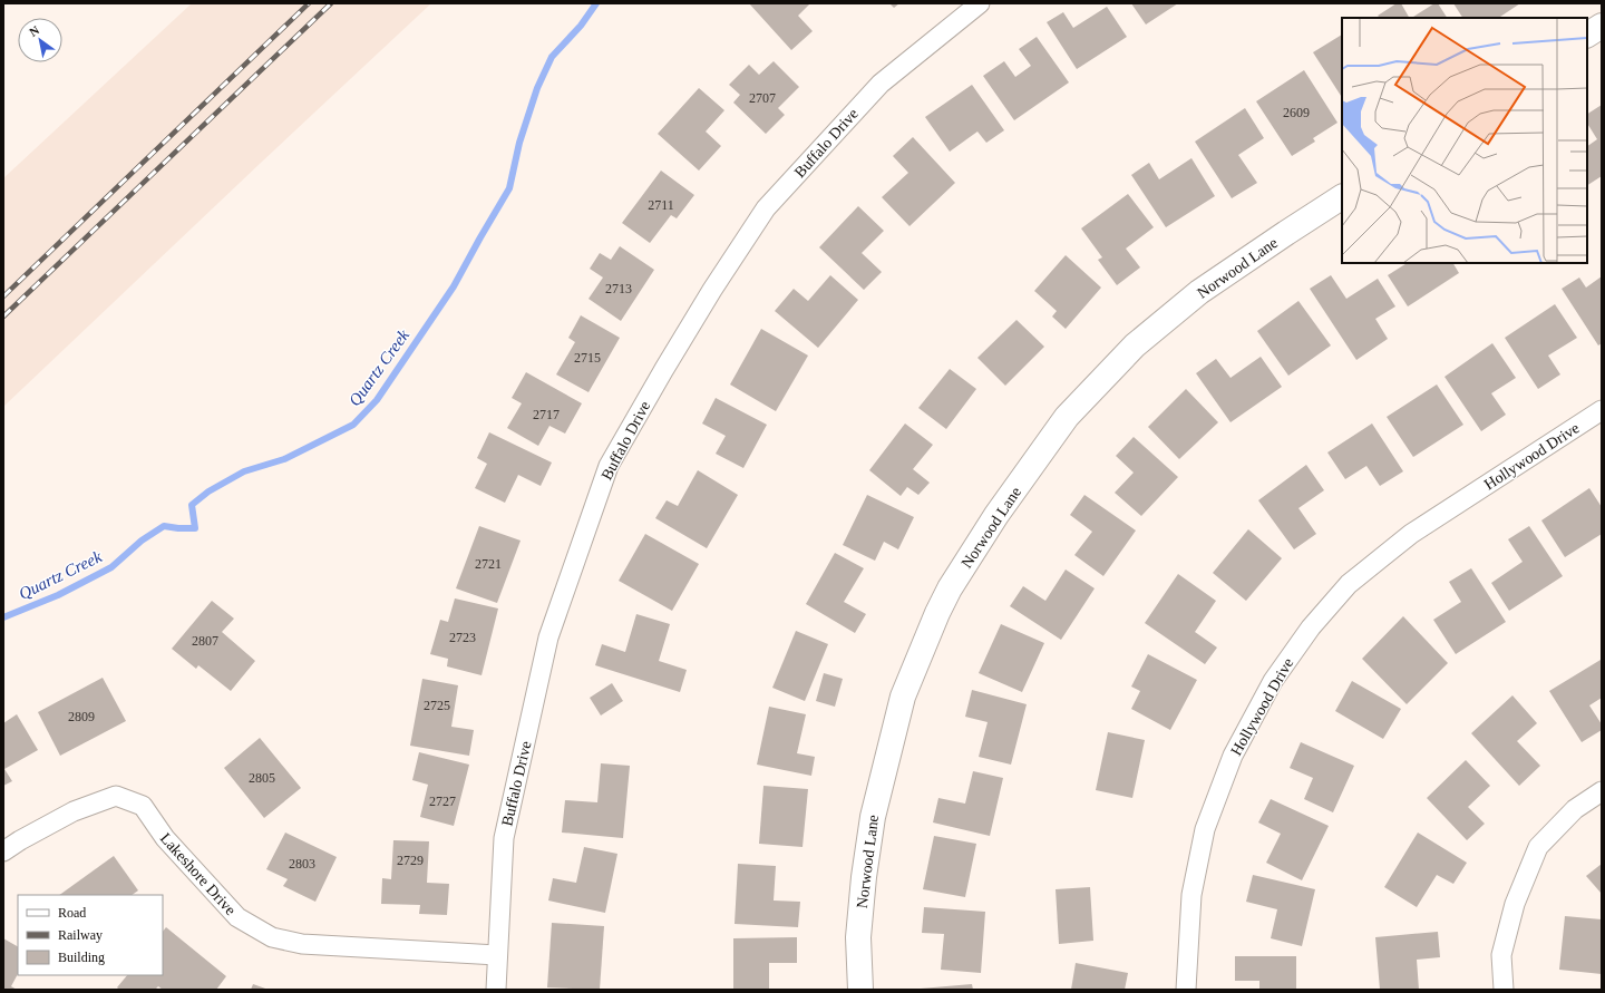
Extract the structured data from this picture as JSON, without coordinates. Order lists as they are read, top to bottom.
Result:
{
  "streets": {
    "street": [
      "Buffalo Drive",
      "Norwood Lane",
      "Hollywood Drive",
      "Lakeshore Drive"
    ]
  },
  "crossings": [
    ["Buffalo Drive", "Lakeshore Drive"]
  ],
  "water": ["Quartz Creek"],
  "house_numbers": [
    "2707",
    "2609",
    "2711",
    "2713",
    "2715",
    "2717",
    "2721",
    "2723",
    "2807",
    "2725",
    "2809",
    "2805",
    "2727",
    "2729",
    "2803"
  ],
  "legend": ["Road", "Railway", "Building"],
  "north": "top left"
}
